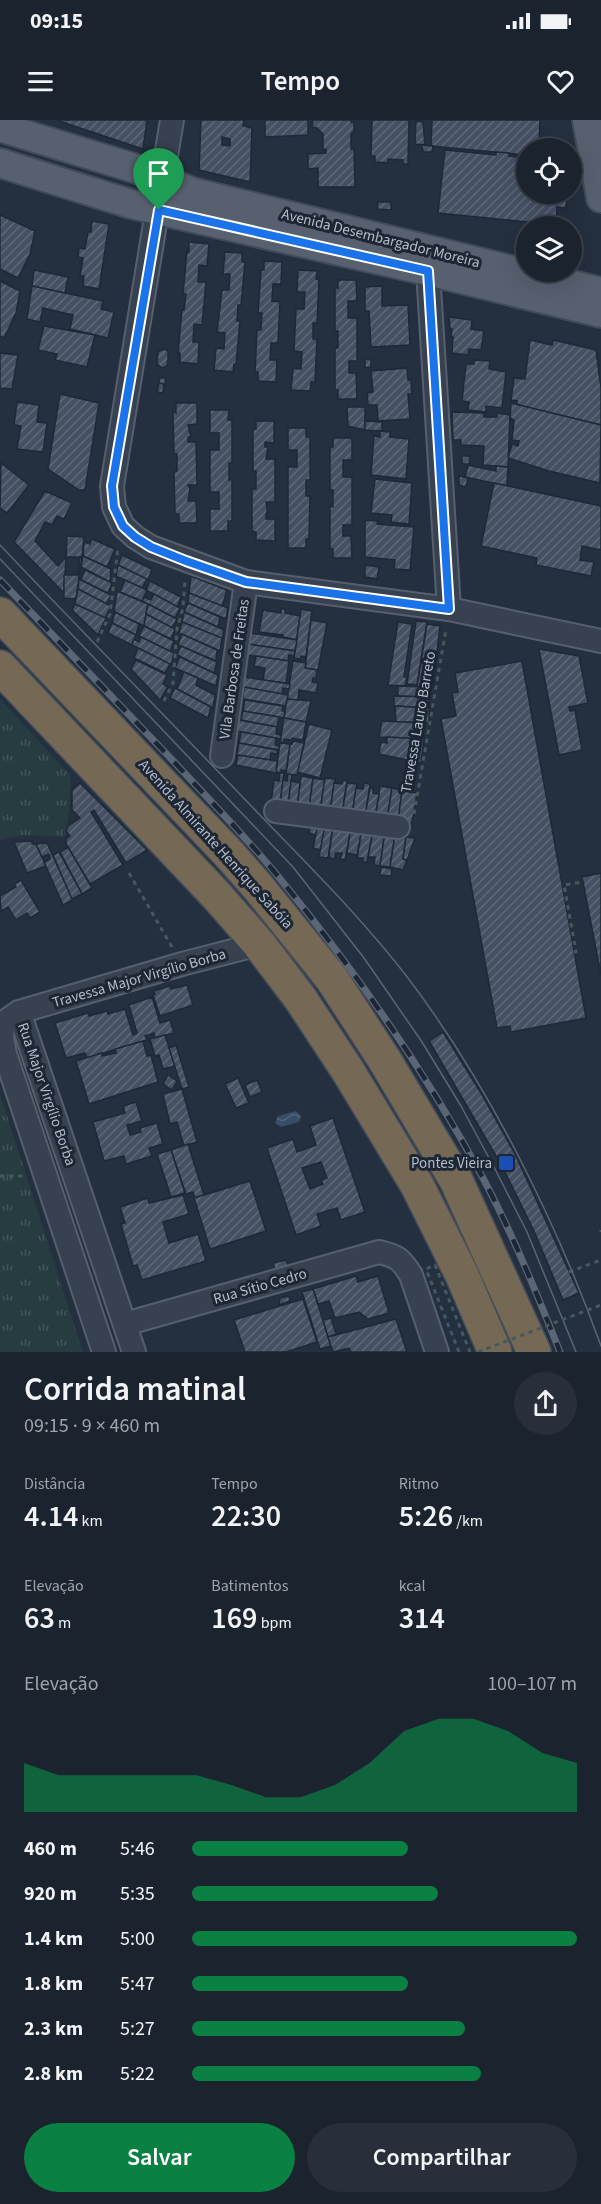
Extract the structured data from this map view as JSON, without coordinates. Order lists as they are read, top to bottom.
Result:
{
  "streets": {
    "highway": ["Avenida Almirante Henrique Sabóia"],
    "main road": ["Avenida Desembargador Moreira"],
    "street": [
      "Vila Barbosa de Freitas",
      "Travessa Major Virgílio Borba",
      "Rua Major Virgílio Borba",
      "Rua Sítio Cedro"
    ],
    "path": ["Travessa Lauro Barreto"]
  },
  "crossings": [
    ["Travessa Major Virgílio Borba", "Rua Major Virgílio Borba"],
    ["Rua Major Virgílio Borba", "Rua Sítio Cedro"]
  ],
  "places": {
    "transit": ["Pontes Vieira"]
  },
  "page": {
    "status": "09:15",
    "header": "Tempo",
    "heading": ["Corrida matinal", "09:15 · 9 × 460 m"],
    "stats": [
      ["Distância", "4.14 km"],
      ["Tempo", "22:30"],
      ["Ritmo", "5:26 /km"],
      ["Elevação", "63 m"],
      ["Batimentos", "169 bpm"],
      ["kcal", "314"]
    ],
    "chart": ["Elevação", "100–107 m"],
    "list": [
      {
        "name": "460 m",
        "note": "5:46"
      },
      {
        "name": "920 m",
        "note": "5:35"
      },
      {
        "name": "1.4 km",
        "note": "5:00"
      },
      {
        "name": "1.8 km",
        "note": "5:47"
      },
      {
        "name": "2.3 km",
        "note": "5:27"
      },
      {
        "name": "2.8 km",
        "note": "5:22"
      }
    ],
    "buttons": ["Salvar", "Compartilhar"]
  }
}
